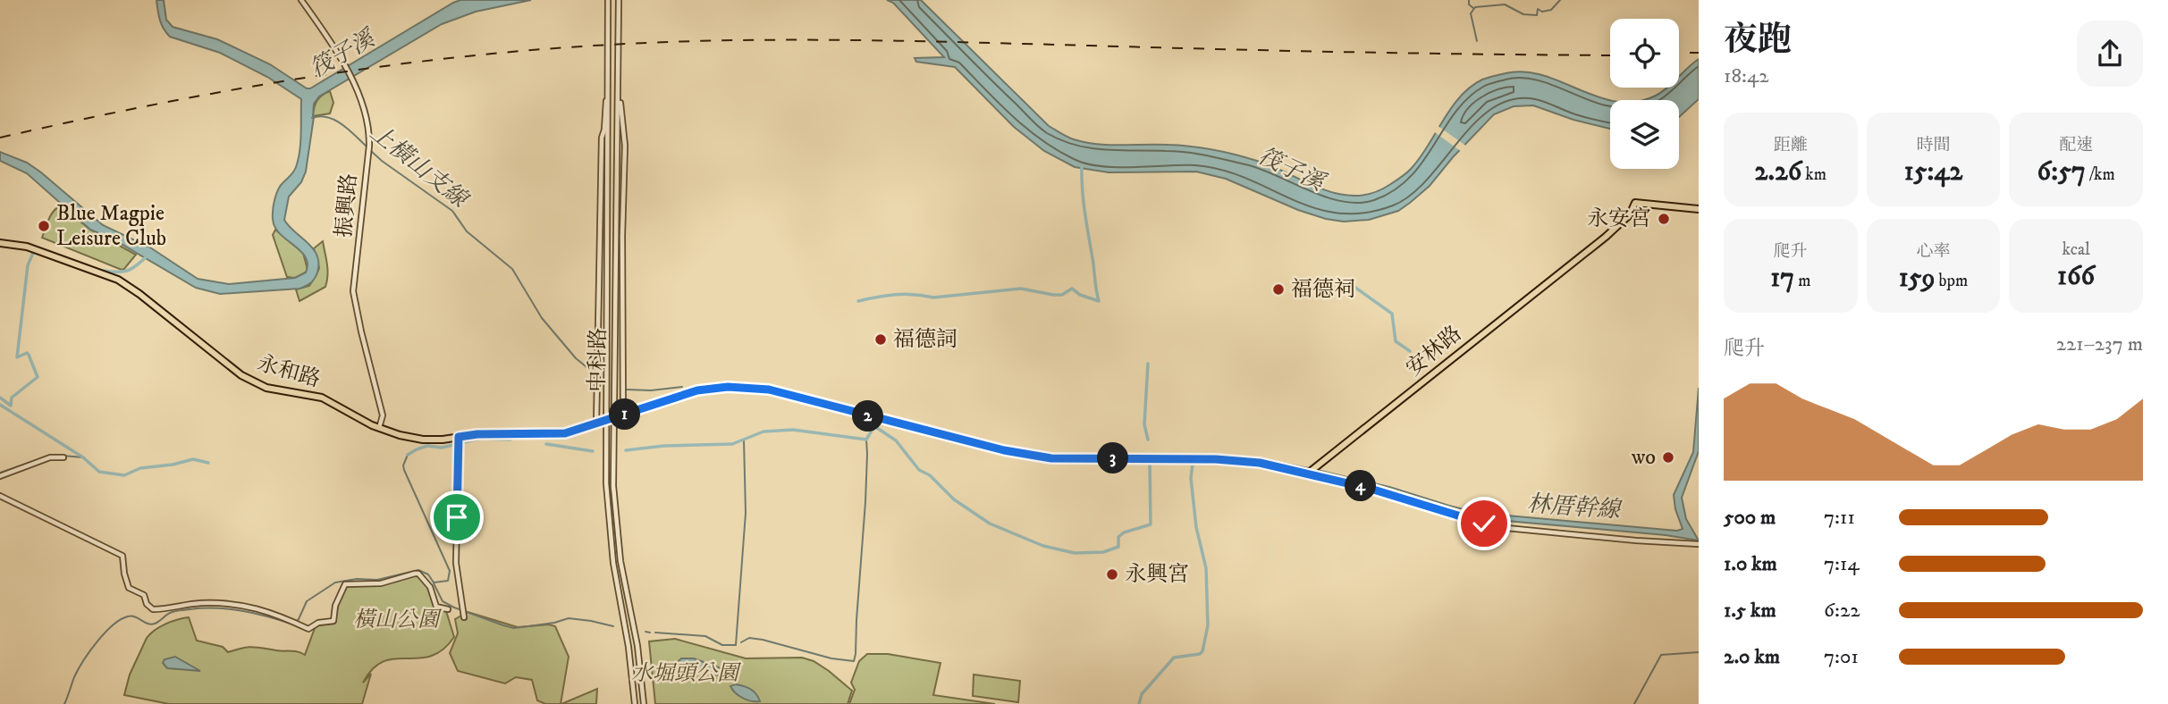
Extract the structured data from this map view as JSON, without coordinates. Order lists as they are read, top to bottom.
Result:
{
  "streets": {
    "main road": ["安林路", "永和路"],
    "street": ["振興路", "中科路"]
  },
  "crossings": [
    ["振興路", "永和路"],
    ["安林路", "永和路"],
    ["中科路", "永和路"]
  ],
  "water": ["筏子溪", "上橫山支線", "林厝幹線"],
  "parks": ["橫山公園", "水堀頭公園"],
  "places": [
    "永安宮",
    "Blue Magpie Leisure Club",
    "福德祠",
    "福德詞",
    "wo",
    "永興宮"
  ],
  "page": {
    "heading": ["夜跑", "18:42"],
    "stats": [
      ["距離", "2.26 km"],
      ["時間", "15:42"],
      ["配速", "6:57 /km"],
      ["爬升", "17 m"],
      ["心率", "159 bpm"],
      ["kcal", "166"]
    ],
    "chart": ["爬升", "221–237 m"],
    "pins": [
      "1",
      "2",
      "3",
      "4"
    ],
    "list": [
      {
        "name": "500 m",
        "note": "7:11"
      },
      {
        "name": "1.0 km",
        "note": "7:14"
      },
      {
        "name": "1.5 km",
        "note": "6:22"
      },
      {
        "name": "2.0 km",
        "note": "7:01"
      }
    ]
  }
}
